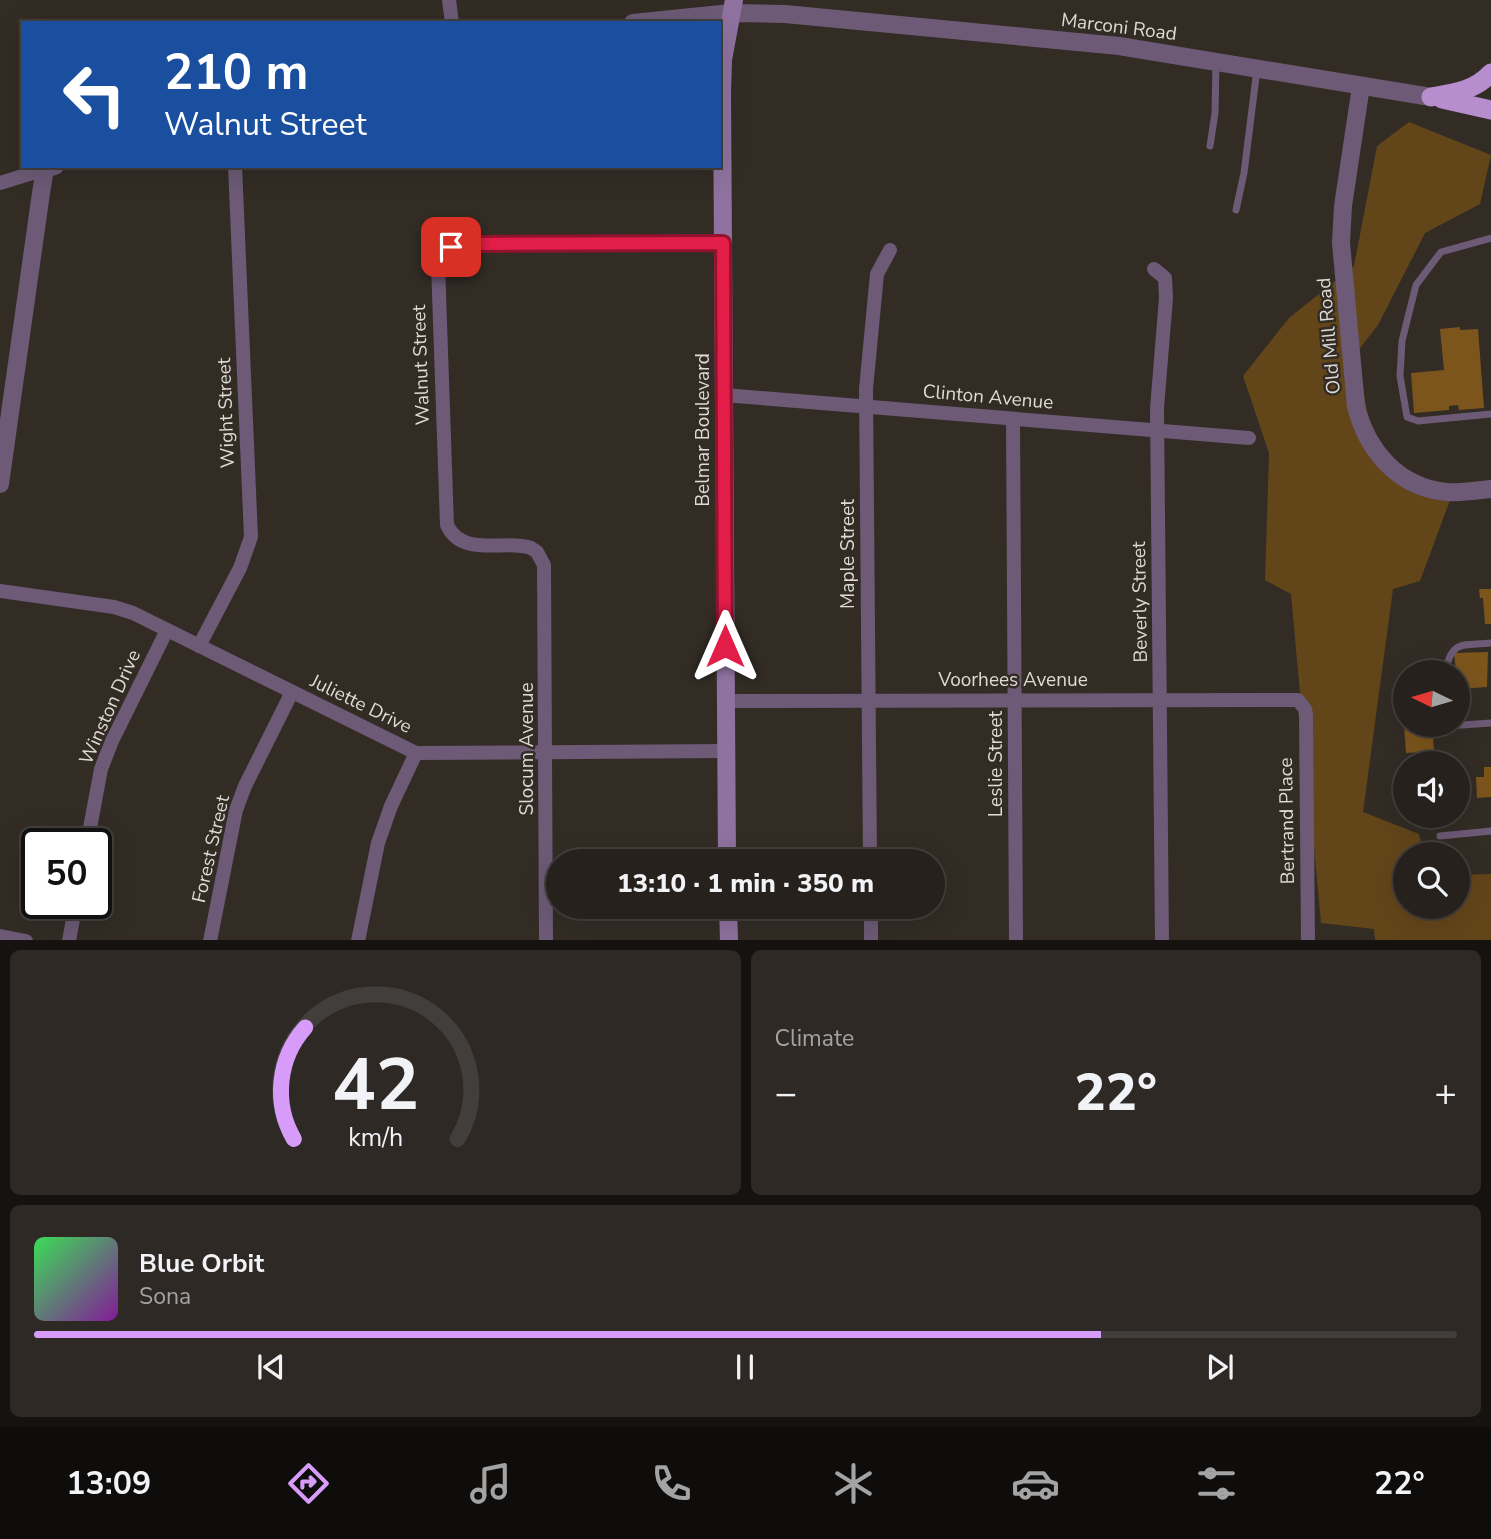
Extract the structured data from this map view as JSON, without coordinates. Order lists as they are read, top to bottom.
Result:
{
  "streets": {
    "main road": ["Belmar Boulevard"],
    "street": [
      "Marconi Road",
      "Old Mill Road",
      "Walnut Street",
      "Clinton Avenue",
      "Wight Street",
      "Maple Street",
      "Beverly Street",
      "Voorhees Avenue",
      "Juliette Drive",
      "Winston Drive",
      "Slocum Avenue",
      "Leslie Street",
      "Bertrand Place",
      "Forest Street"
    ]
  },
  "crossings": [
    ["Marconi Road", "Old Mill Road"],
    ["Marconi Road", "Belmar Boulevard"],
    ["Walnut Street", "Belmar Boulevard"],
    ["Walnut Street", "Slocum Avenue"],
    ["Clinton Avenue", "Belmar Boulevard"],
    ["Clinton Avenue", "Maple Street"],
    ["Clinton Avenue", "Beverly Street"],
    ["Clinton Avenue", "Leslie Street"],
    ["Wight Street", "Juliette Drive"],
    ["Belmar Boulevard", "Voorhees Avenue"],
    ["Belmar Boulevard", "Juliette Drive"],
    ["Maple Street", "Voorhees Avenue"],
    ["Beverly Street", "Voorhees Avenue"],
    ["Voorhees Avenue", "Leslie Street"],
    ["Voorhees Avenue", "Bertrand Place"],
    ["Juliette Drive", "Winston Drive"],
    ["Juliette Drive", "Slocum Avenue"],
    ["Juliette Drive", "Forest Street"]
  ],
  "north": "left",
  "page": {
    "turn": ["210 m", "Walnut Street"],
    "limit": "50",
    "trip": "13:10 · 1 min · 350 m",
    "tile": "Climate",
    "heat": ["−", "22°", "+"],
    "song": ["Blue Orbit", "Sona"],
    "tabs": ["13:09", "22°"],
    "gauge": ["42", "km/h"]
  }
}
